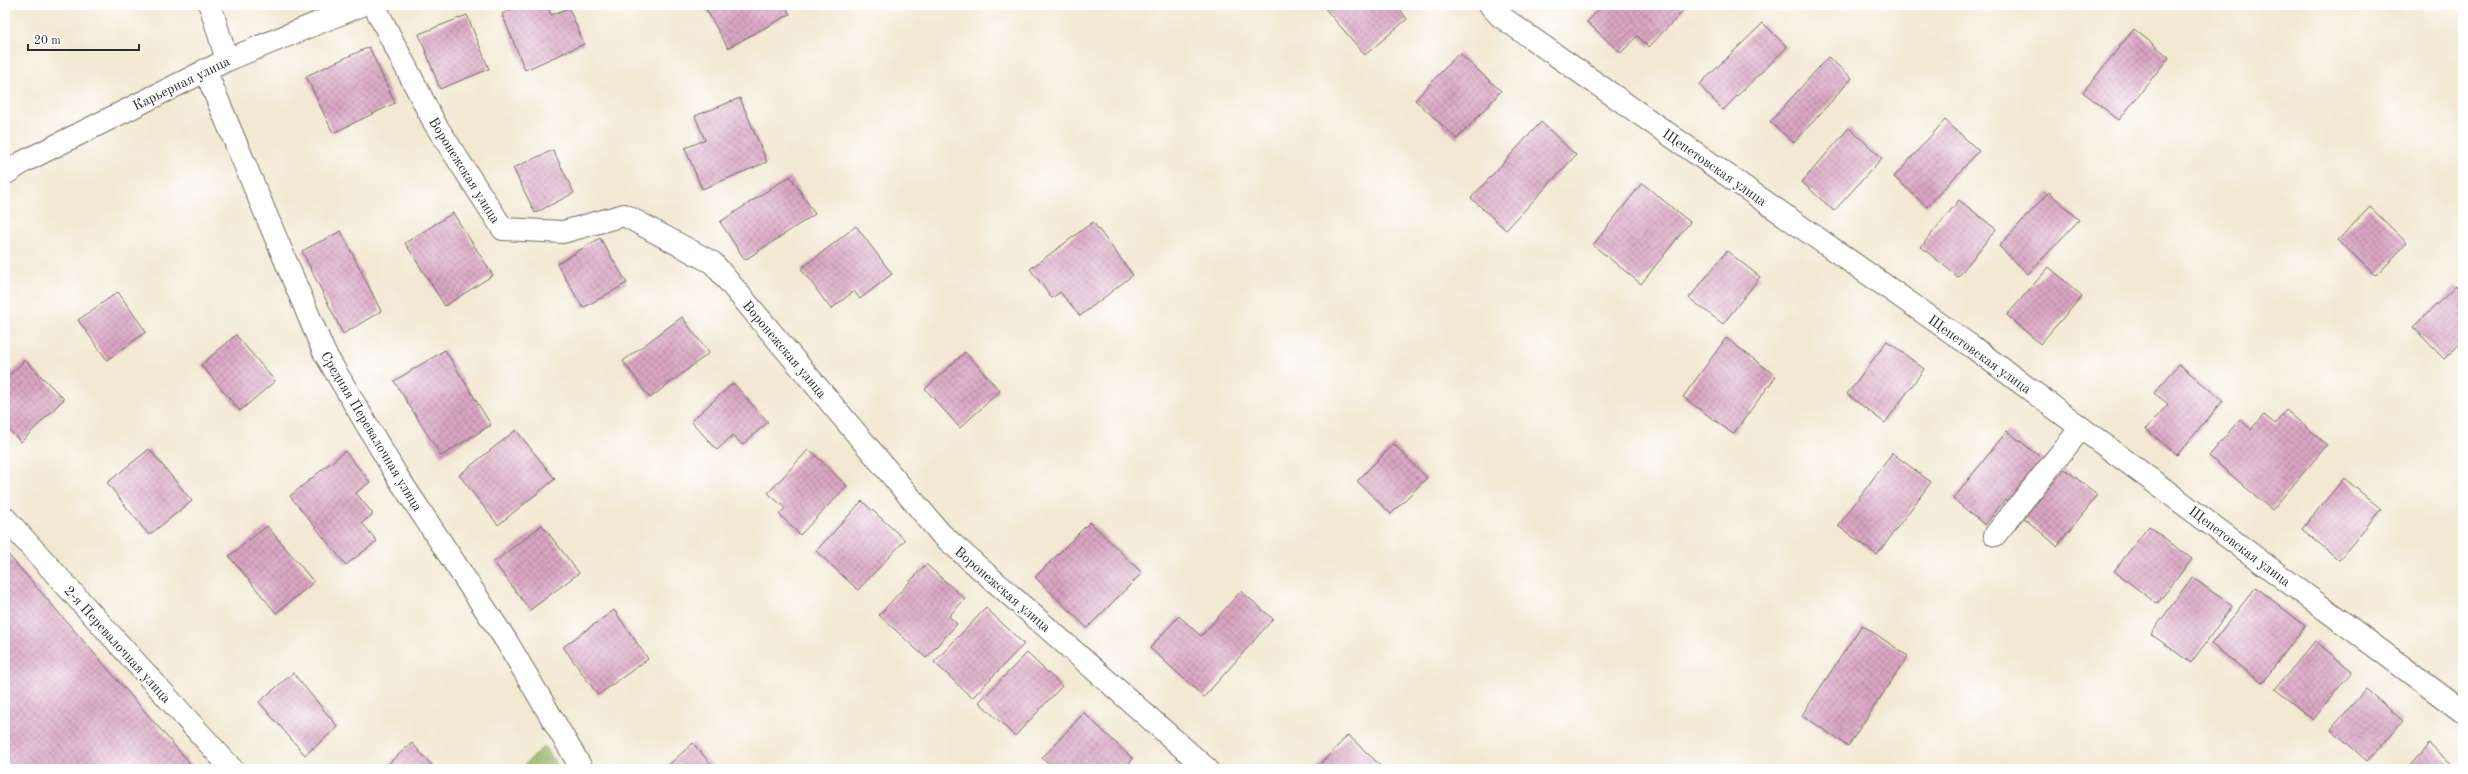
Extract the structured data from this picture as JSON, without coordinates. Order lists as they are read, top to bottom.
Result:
{
  "streets": {
    "street": [
      "Карьерная улица",
      "Щепетовская улица",
      "Воронежская улица",
      "Средняя Перевалочная улица",
      "2-я Перевалочная улица"
    ]
  },
  "crossings": [
    ["Карьерная улица", "Средняя Перевалочная улица"]
  ],
  "scale_bar": "20 m"
}
